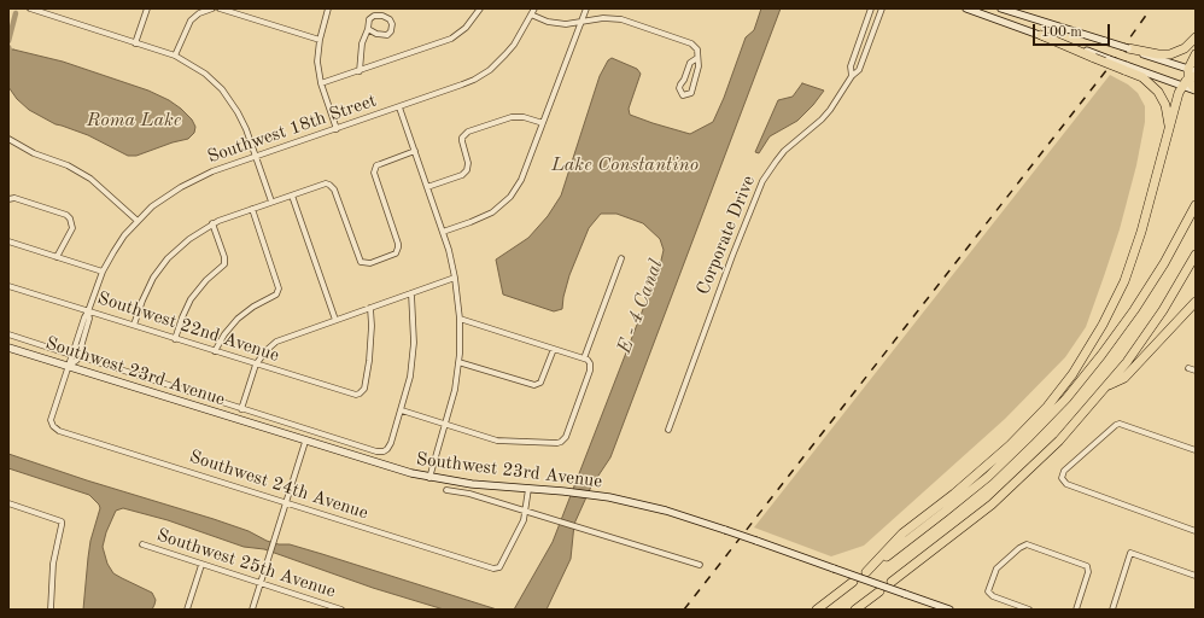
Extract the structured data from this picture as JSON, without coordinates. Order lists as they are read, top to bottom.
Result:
{
  "streets": {
    "street": [
      "Southwest 18th Street",
      "Corporate Drive",
      "Southwest 22nd Avenue",
      "Southwest 23rd Avenue",
      "Southwest 24th Avenue",
      "Southwest 25th Avenue"
    ]
  },
  "crossings": [
    ["Southwest 18th Street", "Southwest 22nd Avenue"],
    ["Southwest 18th Street", "Southwest 23rd Avenue"],
    ["Southwest 18th Street", "Southwest 24th Avenue"]
  ],
  "water": ["Roma Lake", "Lake Constantino", "E - 4 Canal"],
  "scale_bar": "100 m"
}
